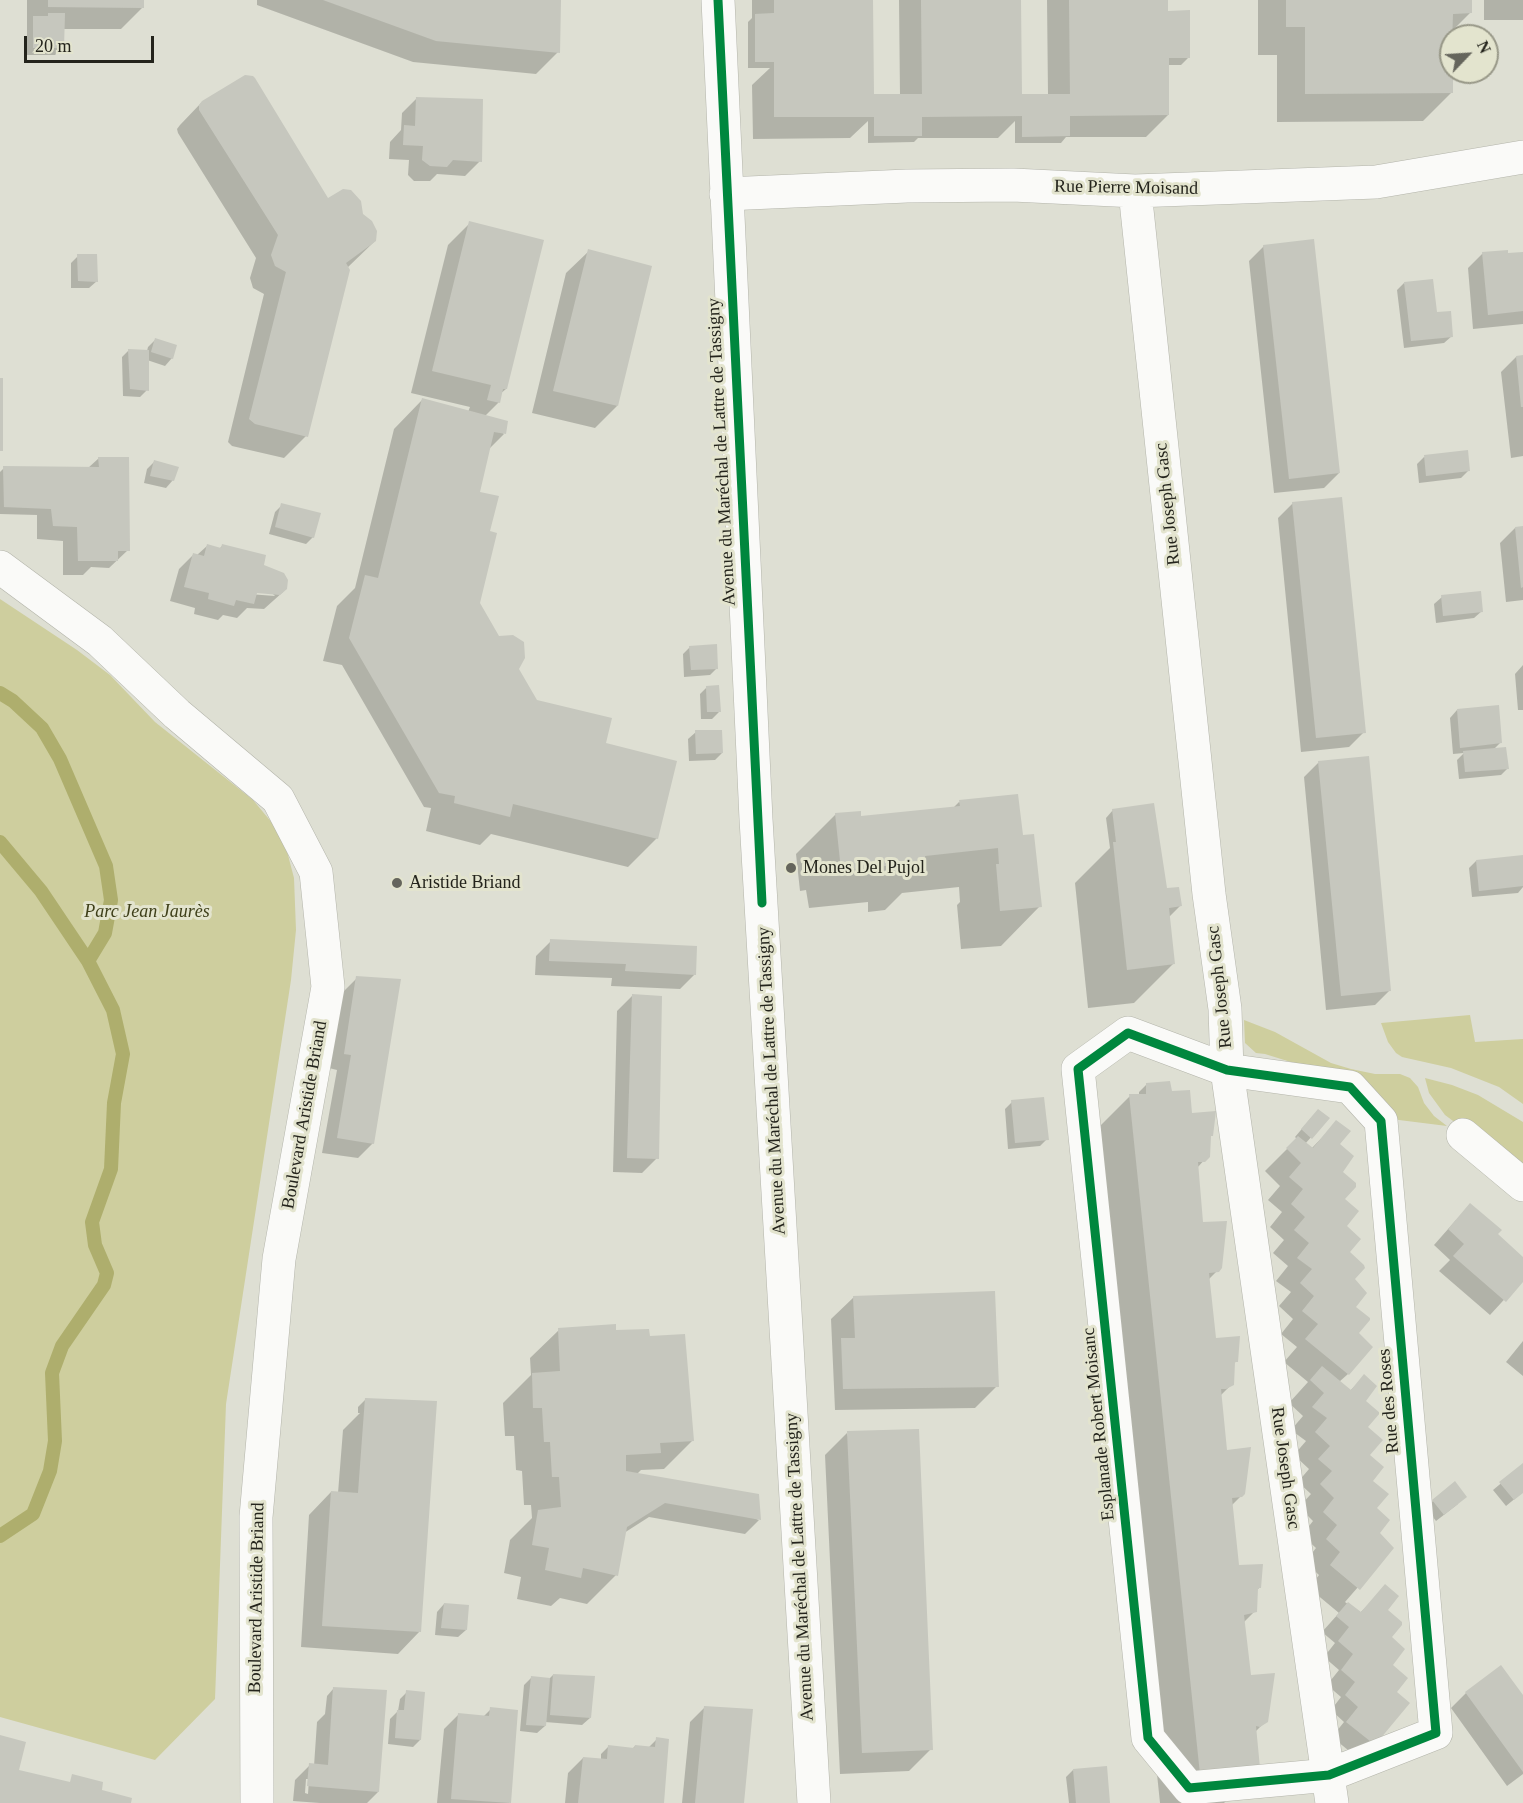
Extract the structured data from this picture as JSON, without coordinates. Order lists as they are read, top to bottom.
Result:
{
  "streets": {
    "street": [
      "Rue Pierre Moisand",
      "Avenue du Maréchal de Lattre de Tassigny",
      "Rue Joseph Gasc",
      "Boulevard Aristide Briand",
      "Rue des Roses",
      "Esplanade Robert Moisanc"
    ]
  },
  "crossings": [
    ["Rue Pierre Moisand", "Avenue du Maréchal de Lattre de Tassigny"],
    ["Rue Pierre Moisand", "Rue Joseph Gasc"],
    ["Rue Joseph Gasc", "Rue des Roses"],
    ["Rue Joseph Gasc", "Esplanade Robert Moisanc"],
    ["Rue des Roses", "Esplanade Robert Moisanc"]
  ],
  "parks": ["Parc Jean Jaurès"],
  "places": ["Mones Del Pujol", "Aristide Briand"],
  "scale_bar": "20 m",
  "north": "top right"
}
